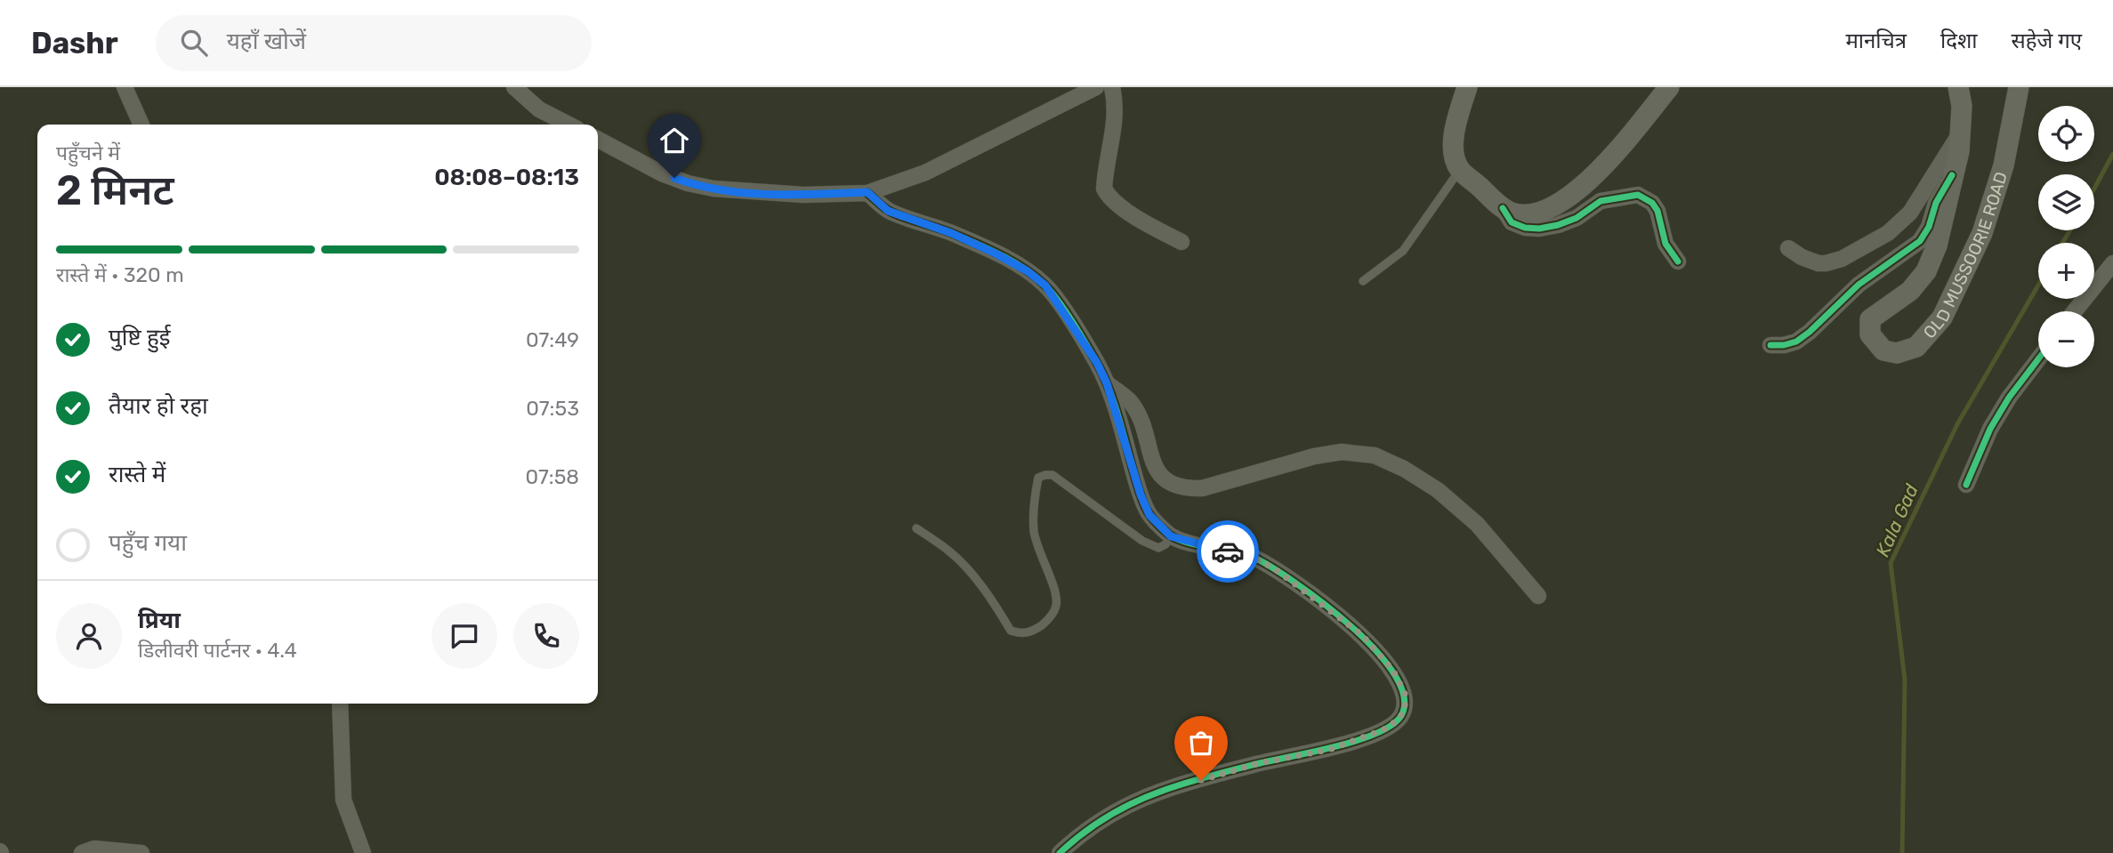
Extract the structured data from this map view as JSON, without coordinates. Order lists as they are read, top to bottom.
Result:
{
  "streets": {
    "main road": ["OLD MUSSOORIE ROAD"]
  },
  "water": ["Kala Gad"],
  "page": {
    "header": "Dashr",
    "search": "यहाँ खोजें",
    "nav": ["मानचित्र", "दिशा", "सहेजे गए"],
    "map_buttons": ["+", "−"],
    "heading": ["2 मिनट", "पहुँचने में", "08:08–08:13"],
    "panel": ["प्रिया", "डिलीवरी पार्टनर · 4.4"],
    "bar": "रास्ते में · 320 m",
    "list": [
      ["पुष्टि हुई", "07:49"],
      ["तैयार हो रहा", "07:53"],
      ["रास्ते में", "07:58"],
      "पहुँच गया"
    ]
  }
}
